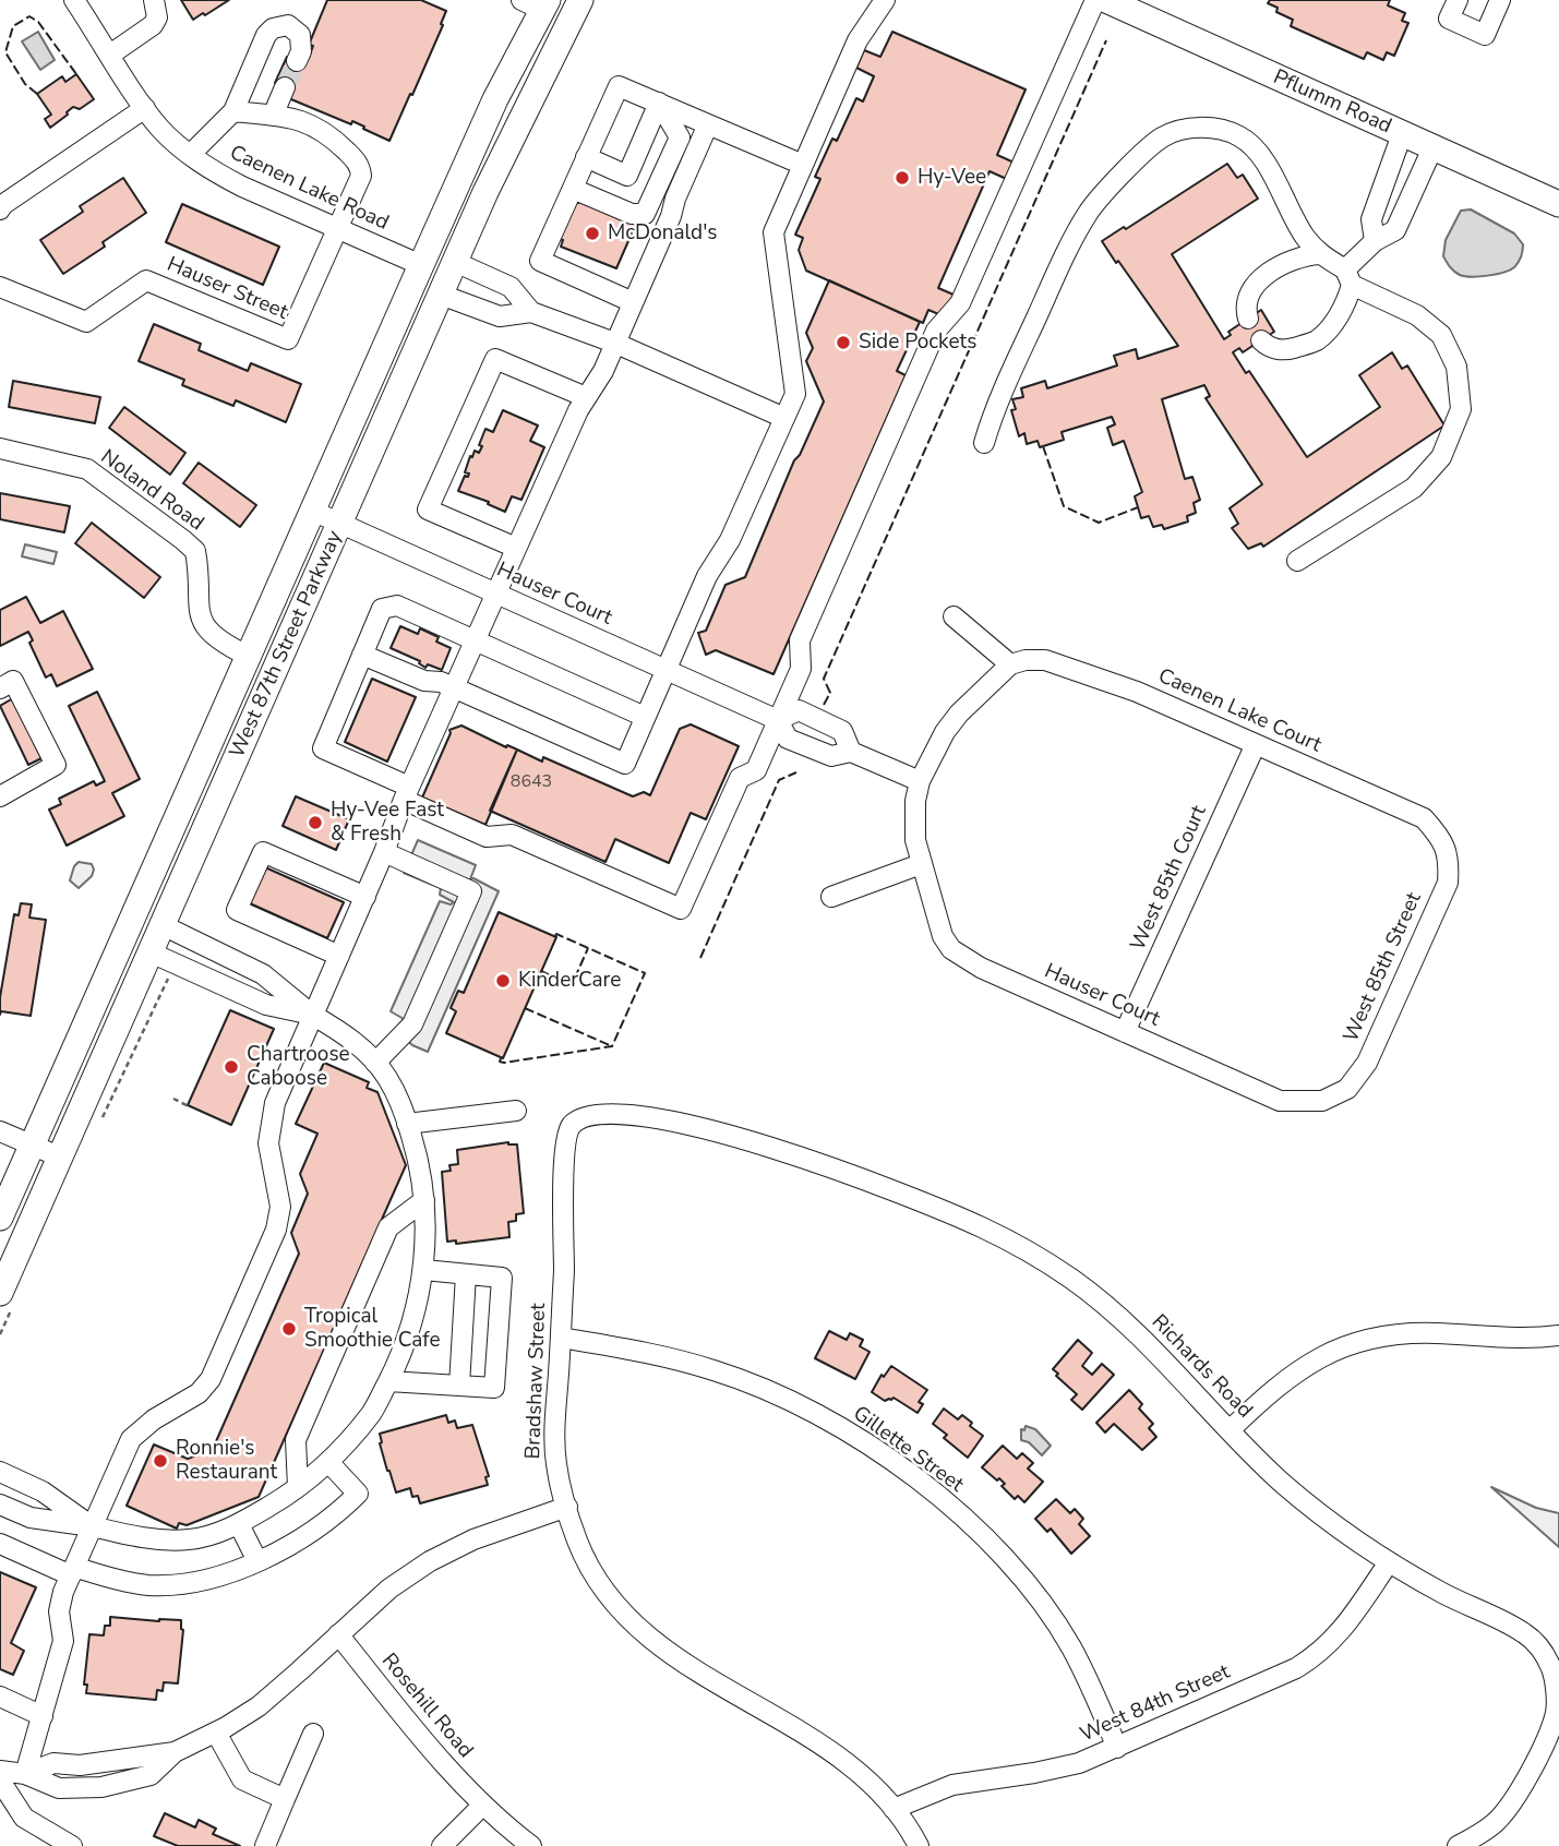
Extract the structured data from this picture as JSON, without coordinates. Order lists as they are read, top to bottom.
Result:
{
  "streets": {
    "main road": ["Pflumm Road", "West 87th Street Parkway"],
    "street": [
      "Caenen Lake Road",
      "Hauser Street",
      "Noland Road",
      "Hauser Court",
      "Caenen Lake Court",
      "West 85th Court",
      "West 85th Street",
      "Richards Road",
      "Bradshaw Street",
      "Gillette Street",
      "West 84th Street",
      "Rosehill Road"
    ]
  },
  "crossings": [
    ["Caenen Lake Road", "Hauser Street"],
    ["Caenen Lake Road", "West 87th Street Parkway"],
    ["Noland Road", "West 87th Street Parkway"],
    ["Hauser Court", "West 87th Street Parkway"],
    ["Hauser Court", "West 85th Court"],
    ["Hauser Court", "West 85th Street"],
    ["Caenen Lake Court", "West 85th Court"],
    ["Caenen Lake Court", "West 85th Street"],
    ["Richards Road", "Bradshaw Street"],
    ["Richards Road", "West 84th Street"],
    ["Bradshaw Street", "Gillette Street"],
    ["Bradshaw Street", "West 84th Street"],
    ["Gillette Street", "West 84th Street"]
  ],
  "places": [
    "Hy-Vee",
    "McDonald's",
    "Side Pockets",
    "Hy-Vee Fast & Fresh",
    "KinderCare",
    "Chartroose Caboose",
    "Tropical Smoothie Cafe",
    "Ronnie's Restaurant"
  ],
  "house_numbers": ["8643"]
}
